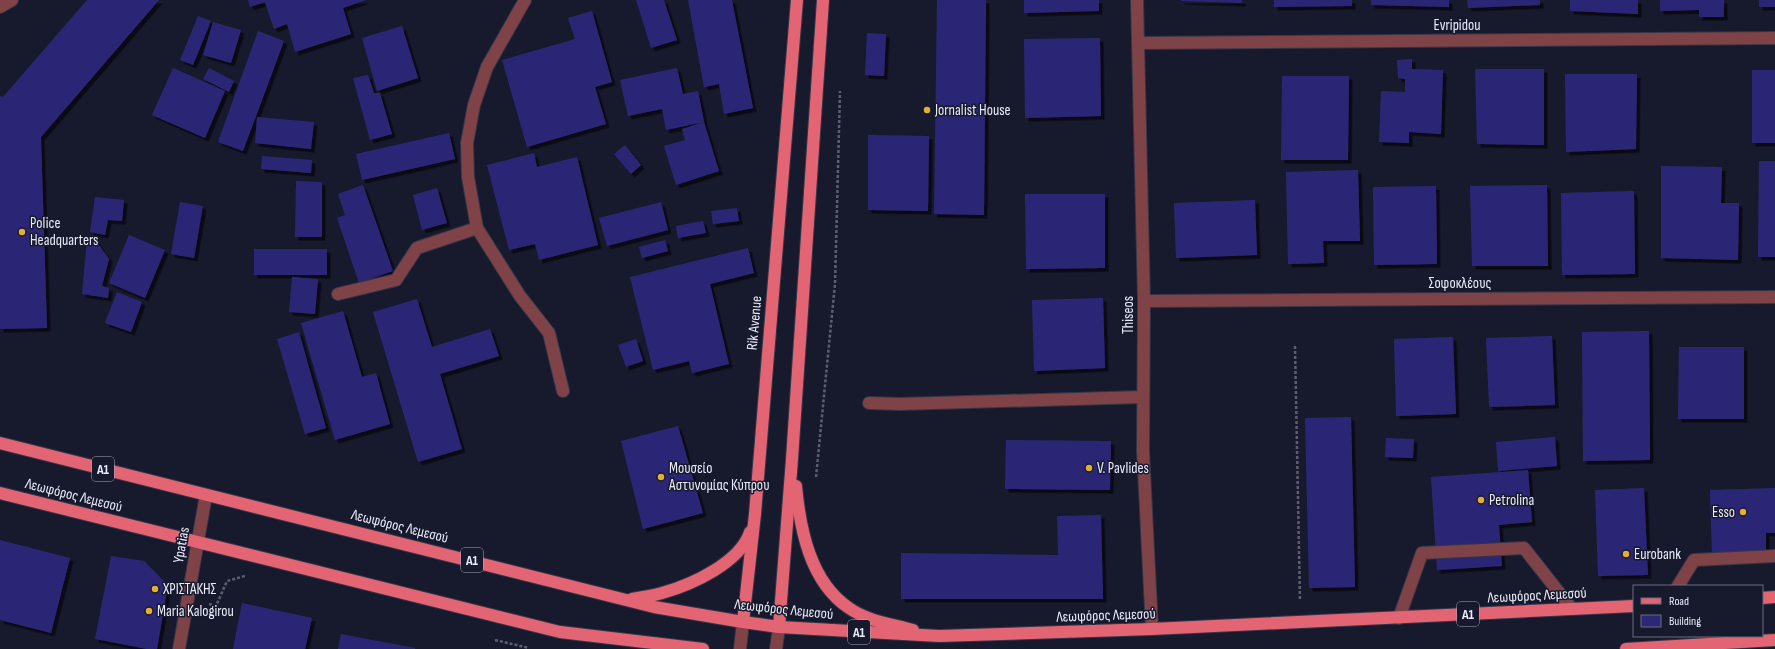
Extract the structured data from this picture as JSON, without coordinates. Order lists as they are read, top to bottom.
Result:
{
  "streets": {
    "main road": ["Rik Avenue", "A1", "Λεωφόρος Λεμεσού"],
    "street": [
      "Evripidou",
      "Σοφοκλέους",
      "Thiseos",
      "Ypatias"
    ]
  },
  "crossings": [
    ["Evripidou", "Thiseos"],
    ["Σοφοκλέους", "Thiseos"],
    ["Thiseos", "Λεωφόρος Λεμεσού"],
    ["Rik Avenue", "Λεωφόρος Λεμεσού"],
    ["Λεωφόρος Λεμεσού", "Ypatias"]
  ],
  "places": [
    "Jornalist House",
    "Police Headquarters",
    "V. Pavlides",
    "Μουσείο Αστυνομίας Κύπρου",
    "Petrolina",
    "Esso",
    "Eurobank",
    "ΧΡΙΣΤΑΚΗΣ",
    "Maria Kalogirou"
  ],
  "legend": ["Road", "Building"]
}
